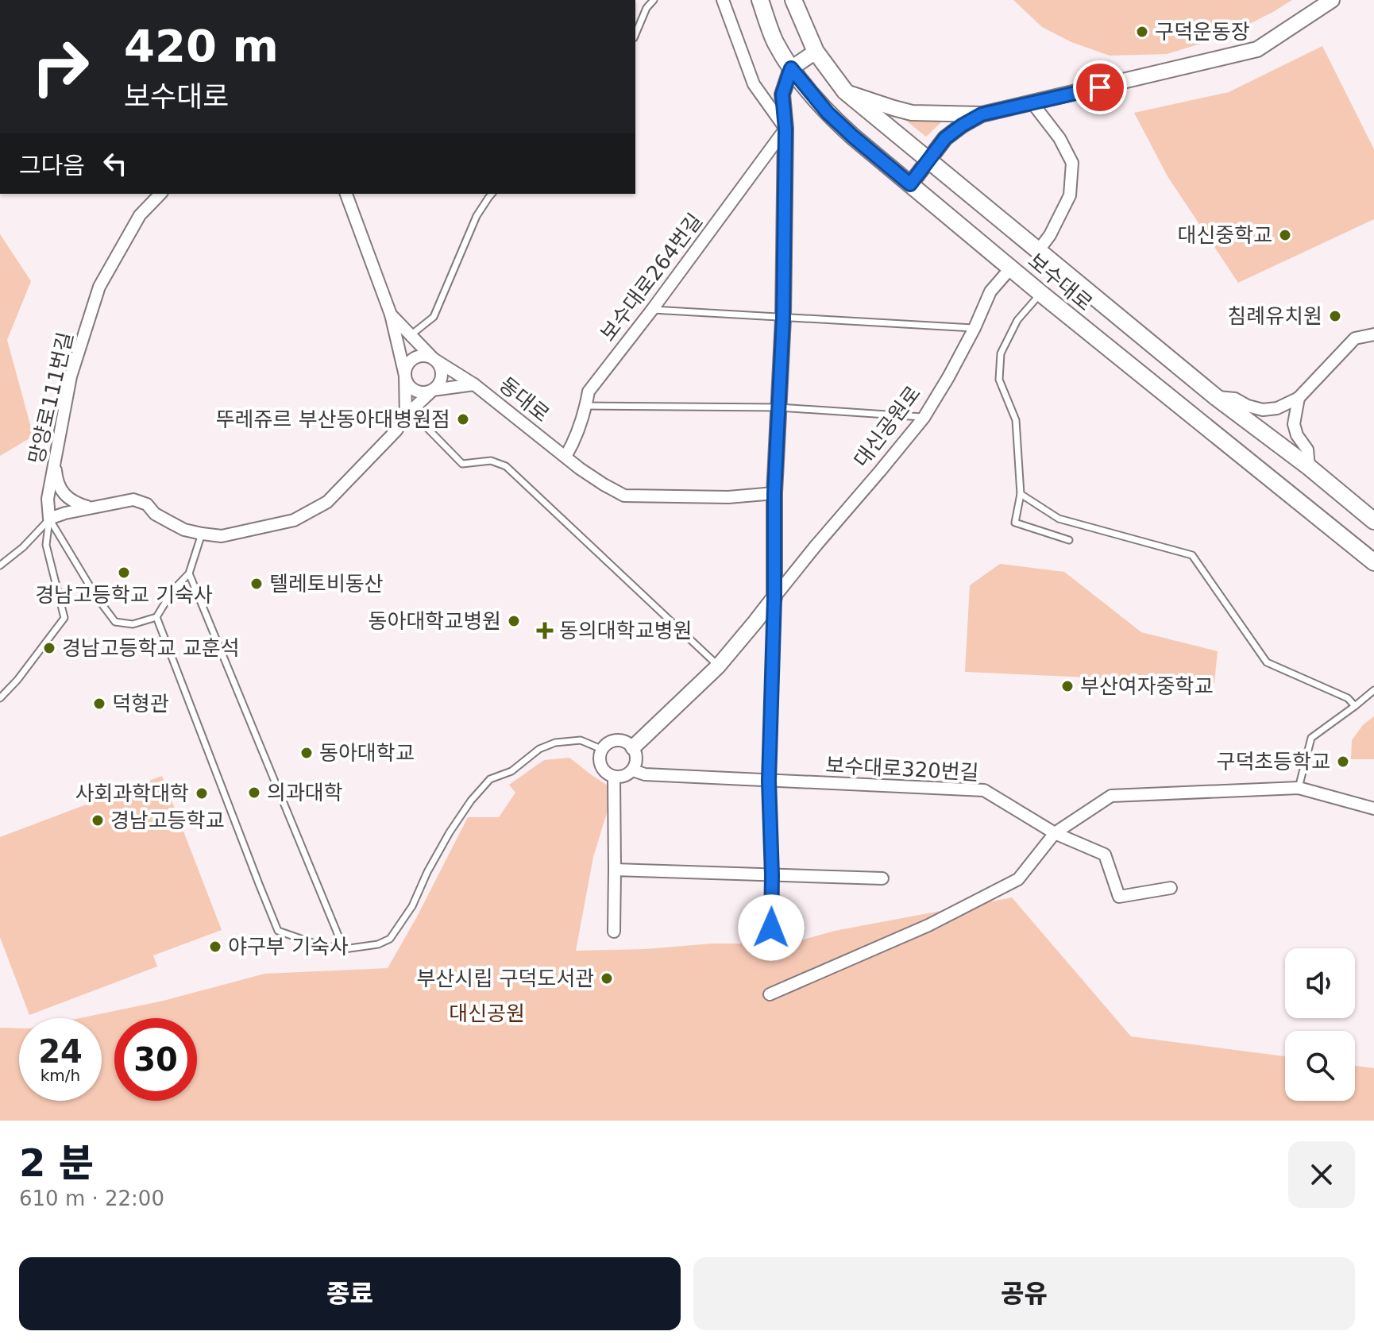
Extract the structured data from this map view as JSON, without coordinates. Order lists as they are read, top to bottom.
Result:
{
  "streets": {
    "main road": ["보수대로"],
    "street": [
      "보수대로264번길",
      "망양로111번길",
      "동대로",
      "대신공원로",
      "보수대로320번길"
    ]
  },
  "crossings": [
    ["보수대로264번길", "동대로"],
    ["보수대로", "대신공원로"],
    ["대신공원로", "보수대로320번길"]
  ],
  "parks": ["대신공원"],
  "places": {
    "other": [
      "구덕운동장",
      "대신중학교",
      "침례유치원",
      "뚜레쥬르 부산동아대병원점",
      "경남고등학교 기숙사",
      "텔레토비동산",
      "동아대학교병원",
      "경남고등학교 교훈석",
      "부산여자중학교",
      "덕형관",
      "동아대학교",
      "구덕초등학교",
      "의과대학",
      "사회과학대학",
      "경남고등학교",
      "야구부 기숙사",
      "부산시립 구덕도서관"
    ],
    "health": ["동의대학교병원"]
  },
  "page": {
    "turn": ["420 m", "보수대로"],
    "then": "그다음",
    "speed": "24 km/h",
    "limit": "30",
    "heading": ["2 분", "610 m · 22:00"],
    "buttons": ["종료", "공유"]
  }
}
